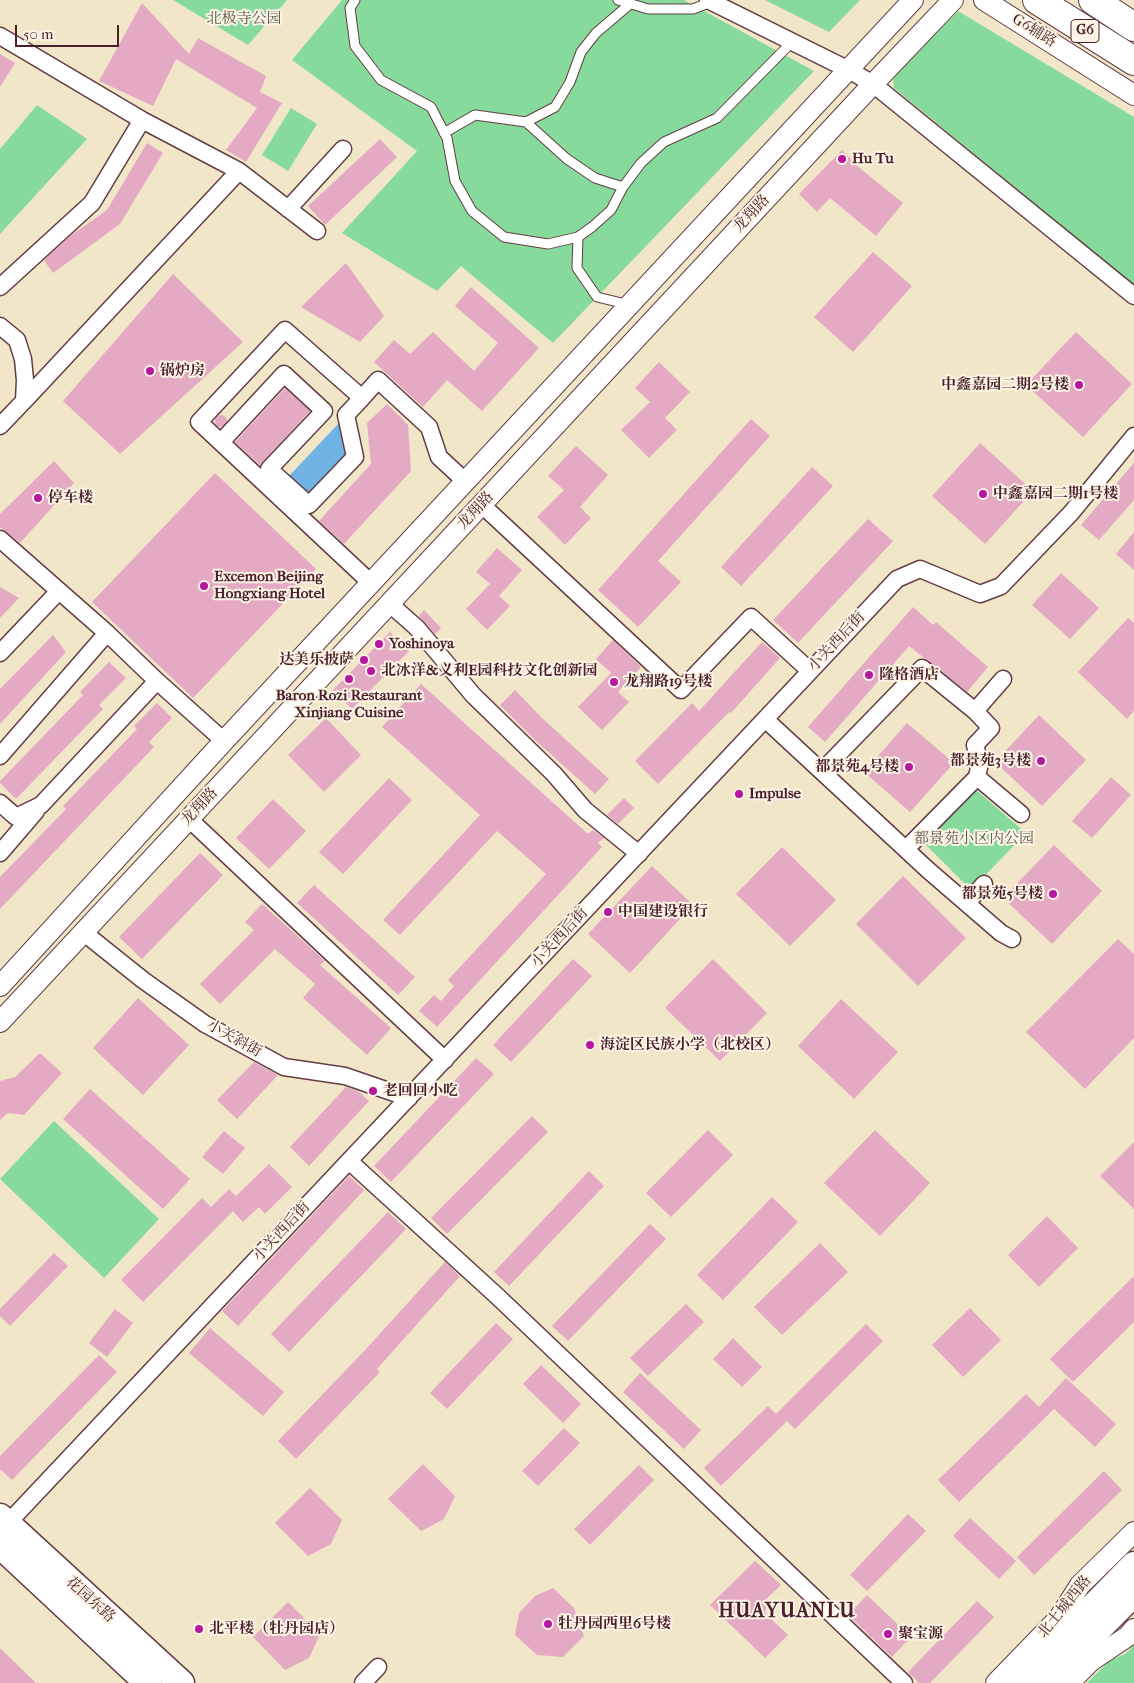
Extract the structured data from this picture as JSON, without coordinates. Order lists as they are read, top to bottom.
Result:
{
  "streets": {
    "highway": ["G6"],
    "main road": ["花园东路", "北土城西路"],
    "street": [
      "G6辅路",
      "龙翔路",
      "小关西后街",
      "小关斜街"
    ]
  },
  "crossings": [
    ["龙翔路", "小关斜街"],
    ["小关西后街", "小关斜街"],
    ["小关西后街", "花园东路"]
  ],
  "districts": ["HUAYUANLU"],
  "parks": ["北极寺公园", "都景苑小区内公园"],
  "places": [
    "Hu Tu",
    "锅炉房",
    "中鑫嘉园二期2号楼",
    "中鑫嘉园二期1号楼",
    "停车楼",
    "Excemon Beijing Hongxiang Hotel",
    "Yoshinoya",
    "达美乐披萨",
    "北冰洋&义利E园科技文化创新园",
    "隆格酒店",
    "Baron Rozi Restaurant Xinjiang Cuisine",
    "龙翔路19号楼",
    "都景苑3号楼",
    "都景苑4号楼",
    "Impulse",
    "都景苑5号楼",
    "中国建设银行",
    "海淀区民族小学（北校区）",
    "老回回小吃",
    "牡丹园西里6号楼",
    "北平楼（牡丹园店）",
    "聚宝源"
  ],
  "scale_bar": "50 m"
}
